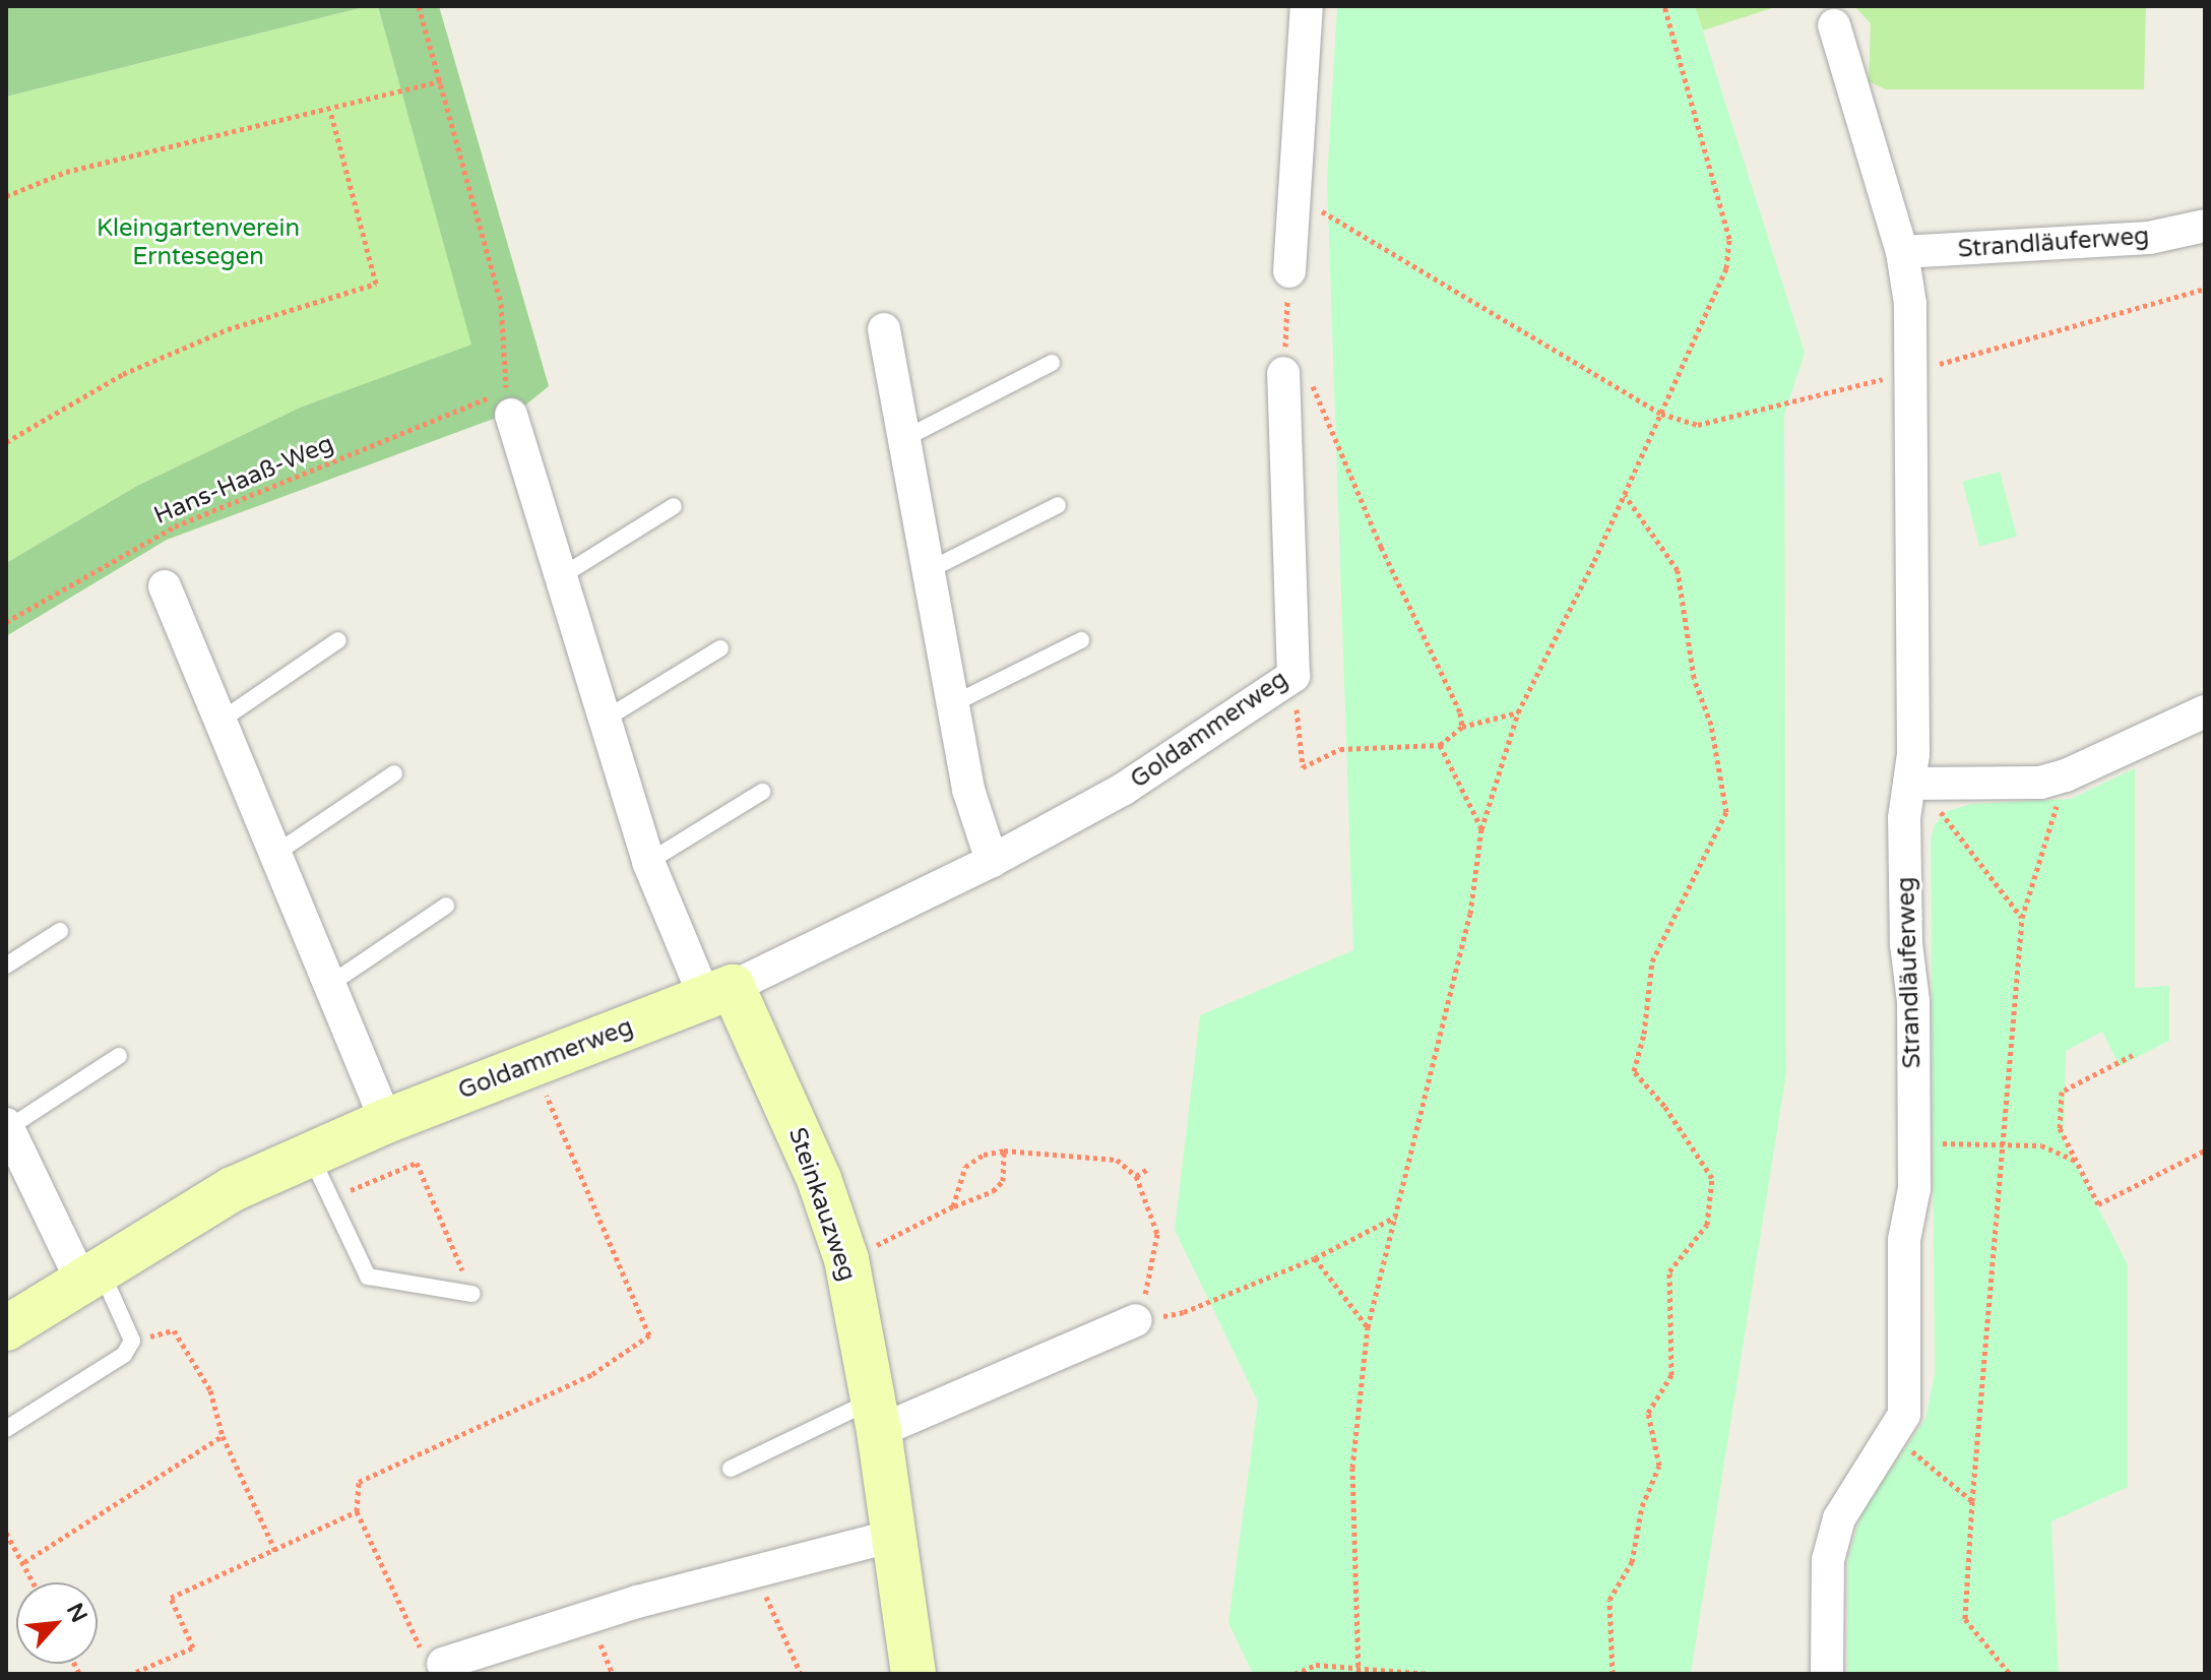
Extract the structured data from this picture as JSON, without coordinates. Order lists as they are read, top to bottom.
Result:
{
  "streets": {
    "street": ["Strandläuferweg", "Goldammerweg", "Steinkauzweg"],
    "path": ["Hans-Haaß-Weg"]
  },
  "crossings": [
    ["Goldammerweg", "Steinkauzweg"]
  ],
  "parks": ["Kleingartenverein Erntesegen"],
  "north": "top right"
}
